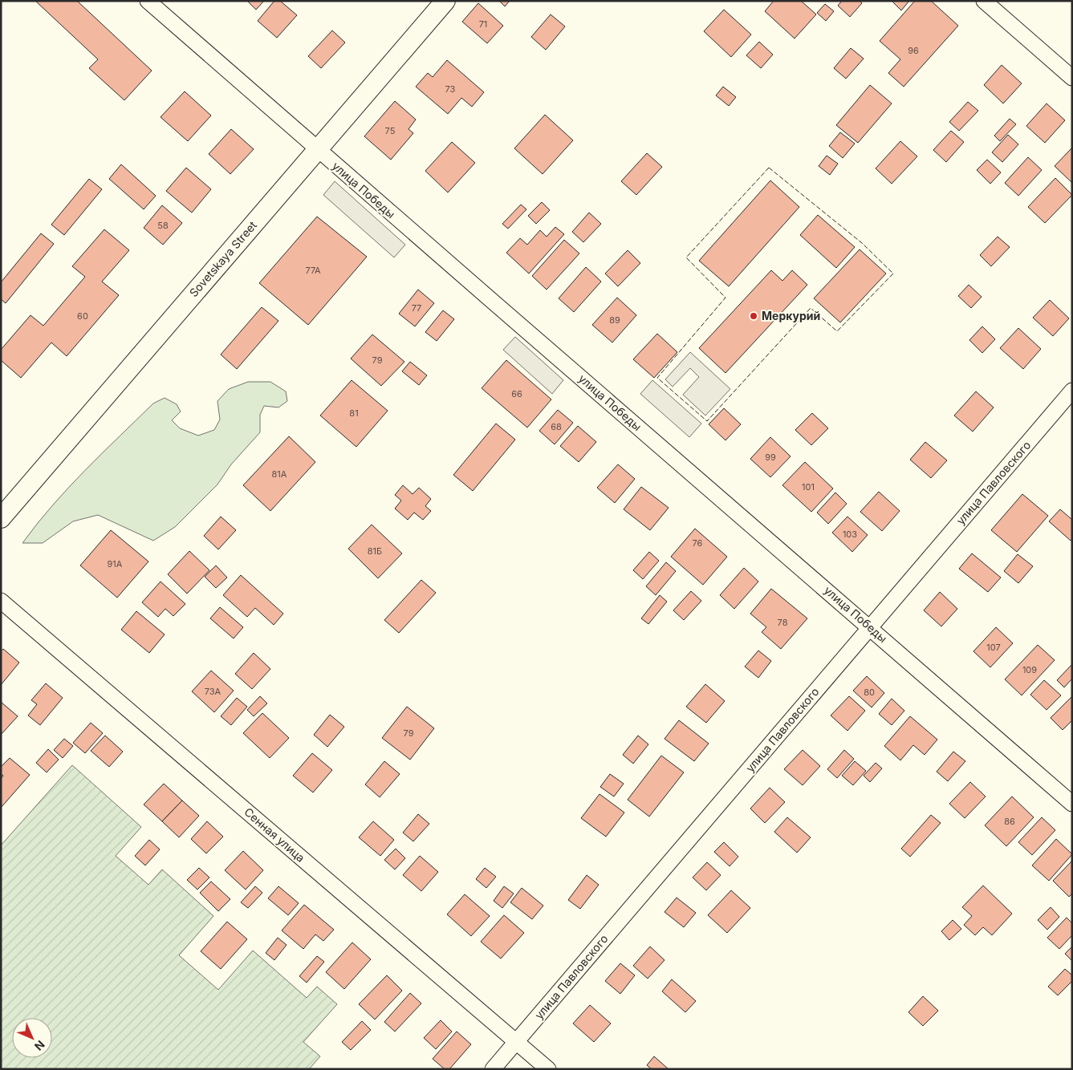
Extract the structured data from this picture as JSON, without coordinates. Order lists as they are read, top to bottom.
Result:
{
  "streets": {
    "street": [
      "улица Победы",
      "Sovetskaya Street",
      "улица Павловского",
      "Сенная улица"
    ]
  },
  "crossings": [
    ["улица Победы", "Sovetskaya Street"],
    ["улица Победы", "улица Павловского"],
    ["улица Павловского", "Сенная улица"]
  ],
  "places": ["Меркурий"],
  "house_numbers": [
    "71",
    "96",
    "73",
    "75",
    "58",
    "77А",
    "77",
    "60",
    "89",
    "79",
    "66",
    "81",
    "68",
    "99",
    "81А",
    "101",
    "103",
    "76",
    "81Б",
    "91А",
    "78",
    "107",
    "109",
    "73А",
    "80",
    "79",
    "86"
  ],
  "north": "bottom right"
}
